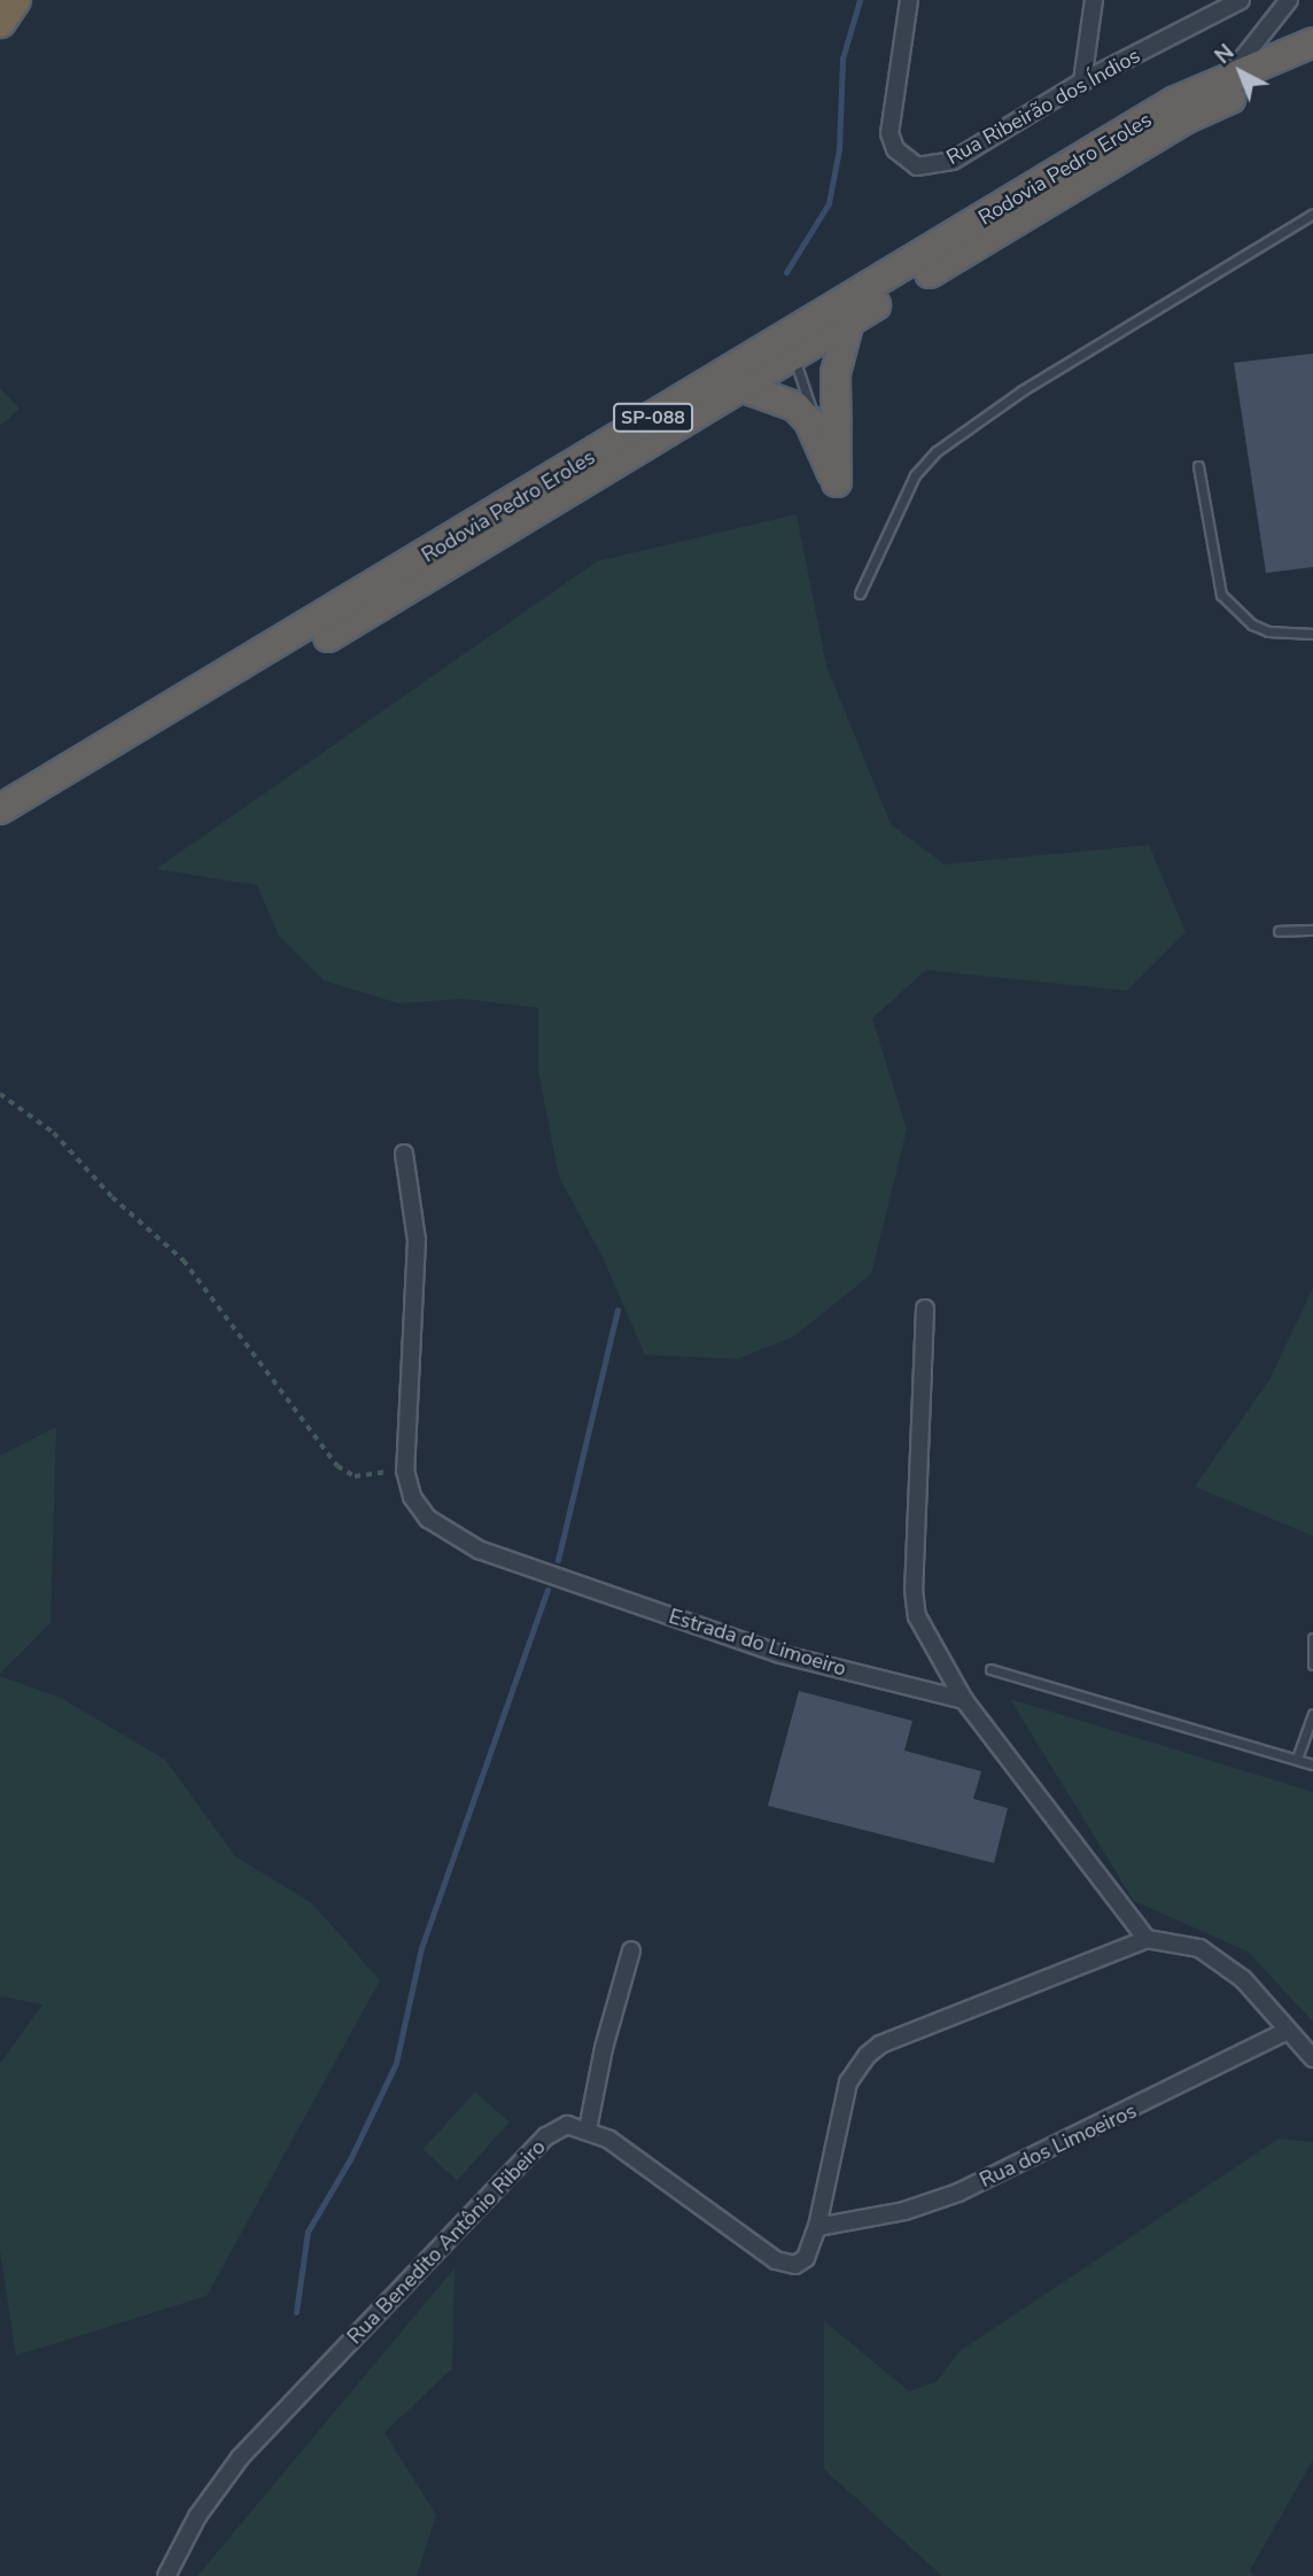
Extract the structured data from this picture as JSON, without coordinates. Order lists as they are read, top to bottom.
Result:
{
  "streets": {
    "highway": ["Rodovia Pedro Eroles", "SP-088"],
    "street": [
      "Rua Ribeirão dos Índios",
      "Estrada do Limoeiro",
      "Rua dos Limoeiros",
      "Rua Benedito Antônio Ribeiro"
    ]
  },
  "north": "top left"
}
